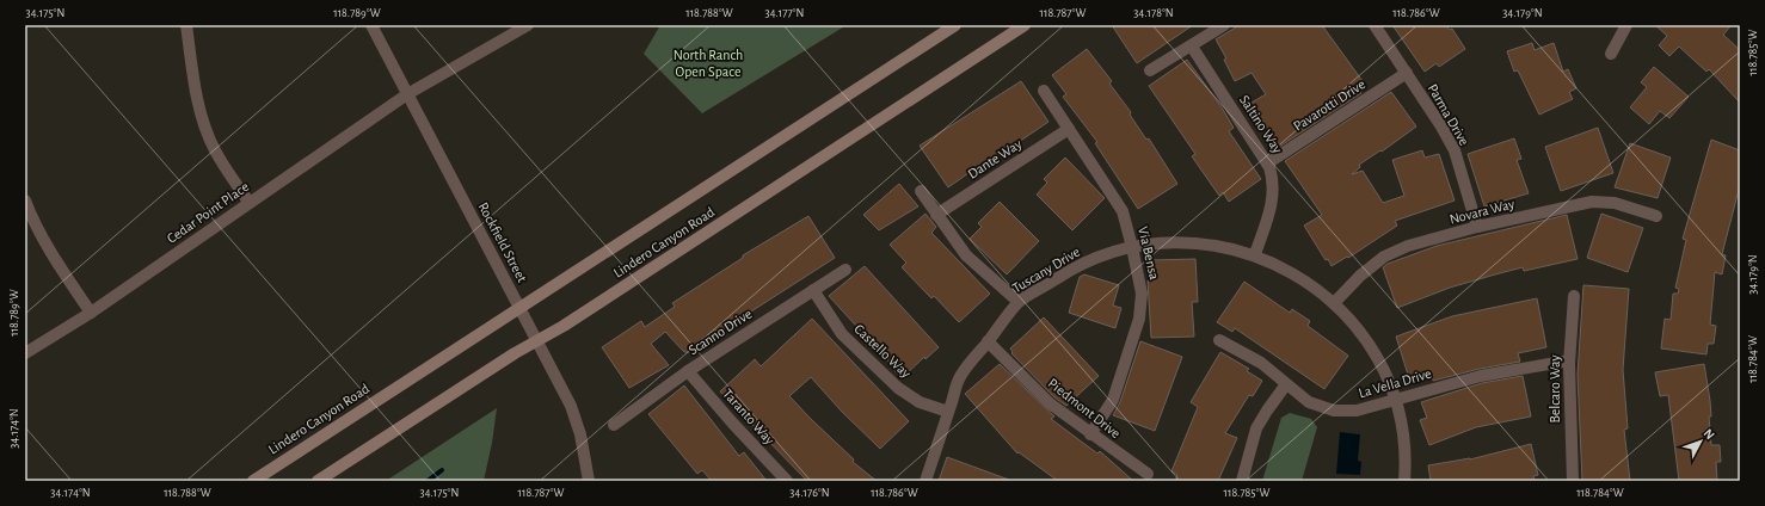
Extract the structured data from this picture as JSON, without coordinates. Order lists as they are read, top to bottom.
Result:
{
  "streets": {
    "main road": ["Lindero Canyon Road"],
    "street": [
      "Pavarotti Drive",
      "Parma Drive",
      "Saltino Way",
      "Dante Way",
      "Novara Way",
      "Cedar Point Place",
      "Rockfield Street",
      "Via Bensa",
      "Tuscany Drive",
      "Scanno Drive",
      "Castello Way",
      "La Vella Drive",
      "Belcaro Way",
      "Piedmont Drive",
      "Taranto Way"
    ]
  },
  "crossings": [
    ["Pavarotti Drive", "Parma Drive"],
    ["Pavarotti Drive", "Saltino Way"],
    ["Parma Drive", "Novara Way"],
    ["Saltino Way", "Tuscany Drive"],
    ["Dante Way", "Via Bensa"],
    ["Novara Way", "Tuscany Drive"],
    ["Cedar Point Place", "Rockfield Street"],
    ["Rockfield Street", "Lindero Canyon Road"],
    ["Via Bensa", "Tuscany Drive"],
    ["Via Bensa", "Piedmont Drive"],
    ["Tuscany Drive", "Castello Way"],
    ["Tuscany Drive", "La Vella Drive"],
    ["Tuscany Drive", "Piedmont Drive"],
    ["Scanno Drive", "Castello Way"],
    ["Scanno Drive", "Taranto Way"],
    ["La Vella Drive", "Belcaro Way"]
  ],
  "parks": ["North Ranch Open Space"],
  "north": "top right",
  "coordinates": [
    "34.175°N",
    "118.789°W",
    "118.788°W",
    "34.177°N",
    "118.787°W",
    "34.178°N",
    "118.786°W",
    "34.179°N",
    "118.785°W",
    "118.784°W",
    "34.174°N",
    "34.176°N"
  ]
}
